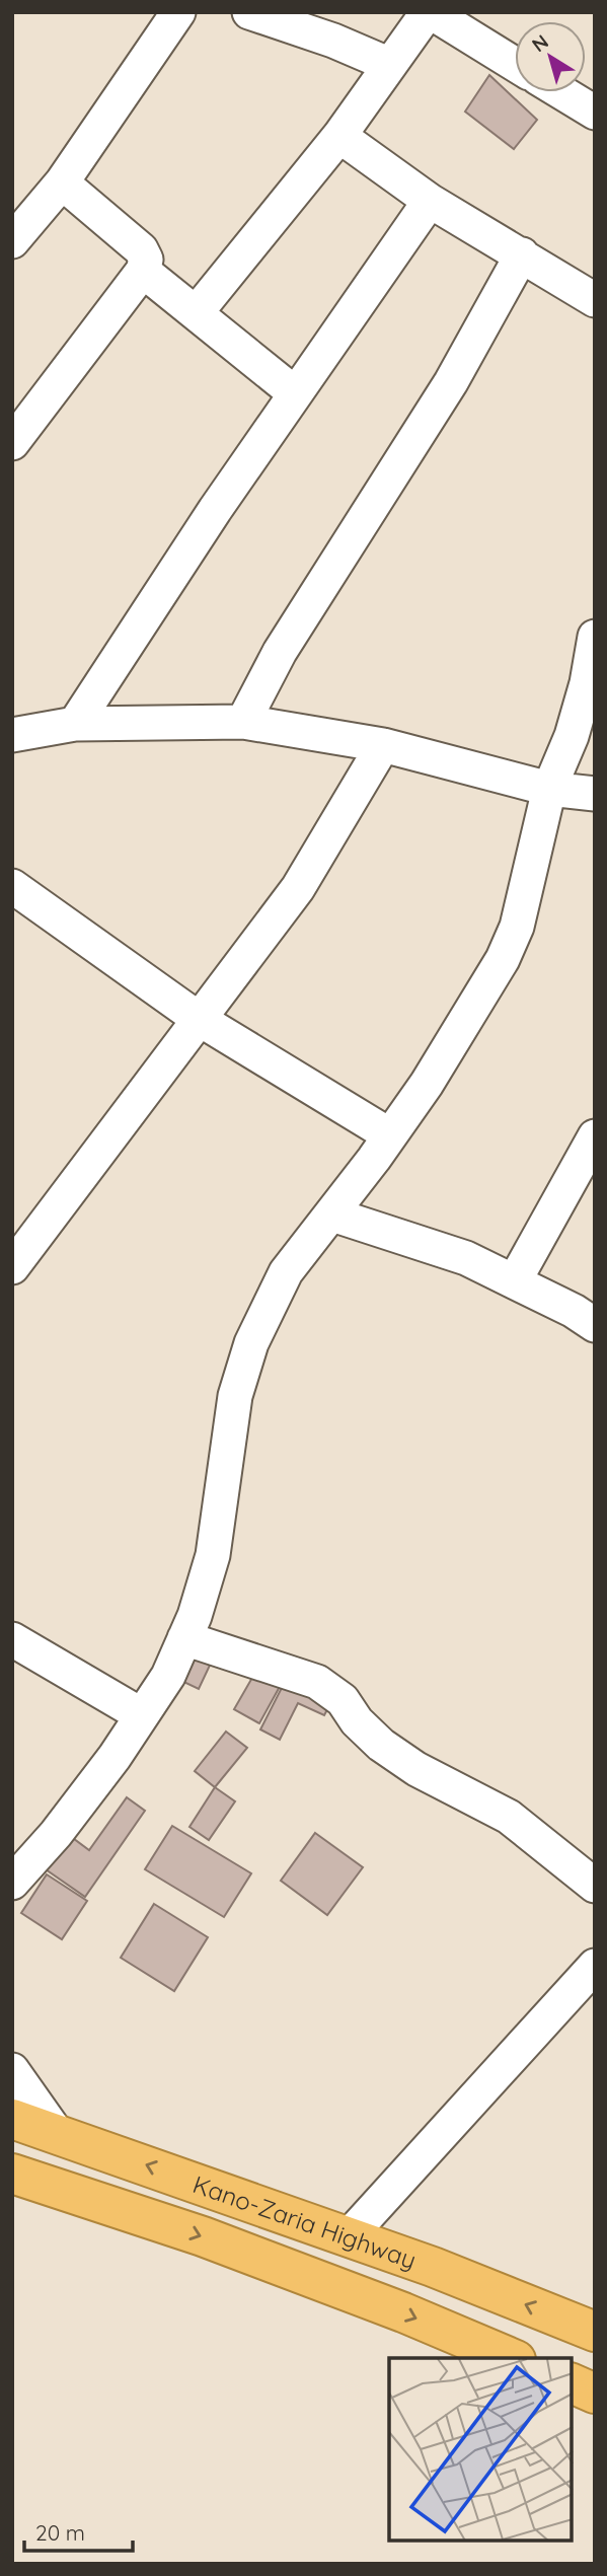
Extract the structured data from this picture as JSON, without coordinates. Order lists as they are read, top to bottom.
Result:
{
  "streets": {
    "highway": ["Kano-Zaria Highway"]
  },
  "scale_bar": "20 m",
  "north": "top left"
}
